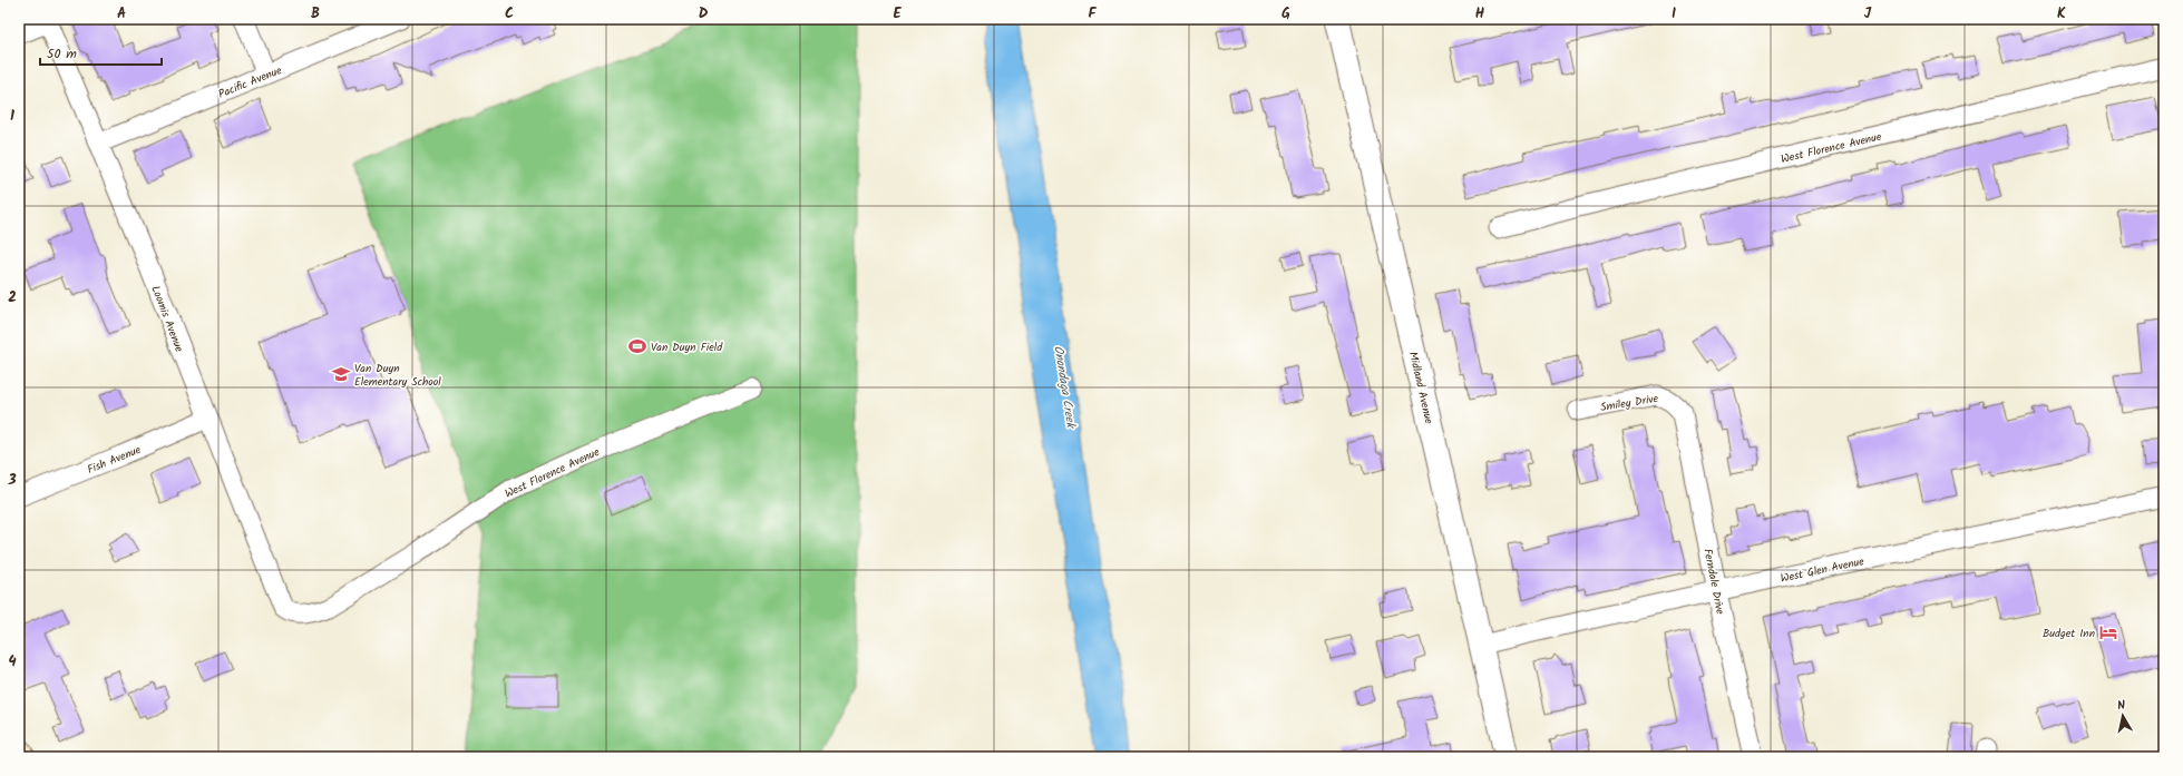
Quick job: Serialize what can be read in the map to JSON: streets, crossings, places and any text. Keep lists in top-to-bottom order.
{
  "streets": {
    "street": [
      "Pacific Avenue",
      "West Florence Avenue",
      "Loomis Avenue",
      "Midland Avenue",
      "Smiley Drive",
      "Fish Avenue",
      "West Glen Avenue",
      "Ferndale Drive"
    ]
  },
  "crossings": [
    ["Pacific Avenue", "Loomis Avenue"],
    ["West Florence Avenue", "Loomis Avenue"],
    ["Loomis Avenue", "Fish Avenue"],
    ["Midland Avenue", "West Glen Avenue"],
    ["Smiley Drive", "Ferndale Drive"],
    ["West Glen Avenue", "Ferndale Drive"]
  ],
  "water": ["Onondaga Creek"],
  "places": {
    "sports": ["Van Duyn Field"],
    "school or university": ["Van Duyn Elementary School"],
    "hotel": ["Budget Inn"]
  },
  "scale_bar": "50 m",
  "north": "top",
  "grid": {
    "columns": [
      "A",
      "B",
      "C",
      "D",
      "E",
      "F",
      "G",
      "H",
      "I",
      "J",
      "K"
    ],
    "rows": [
      "1",
      "2",
      "3",
      "4"
    ]
  }
}
